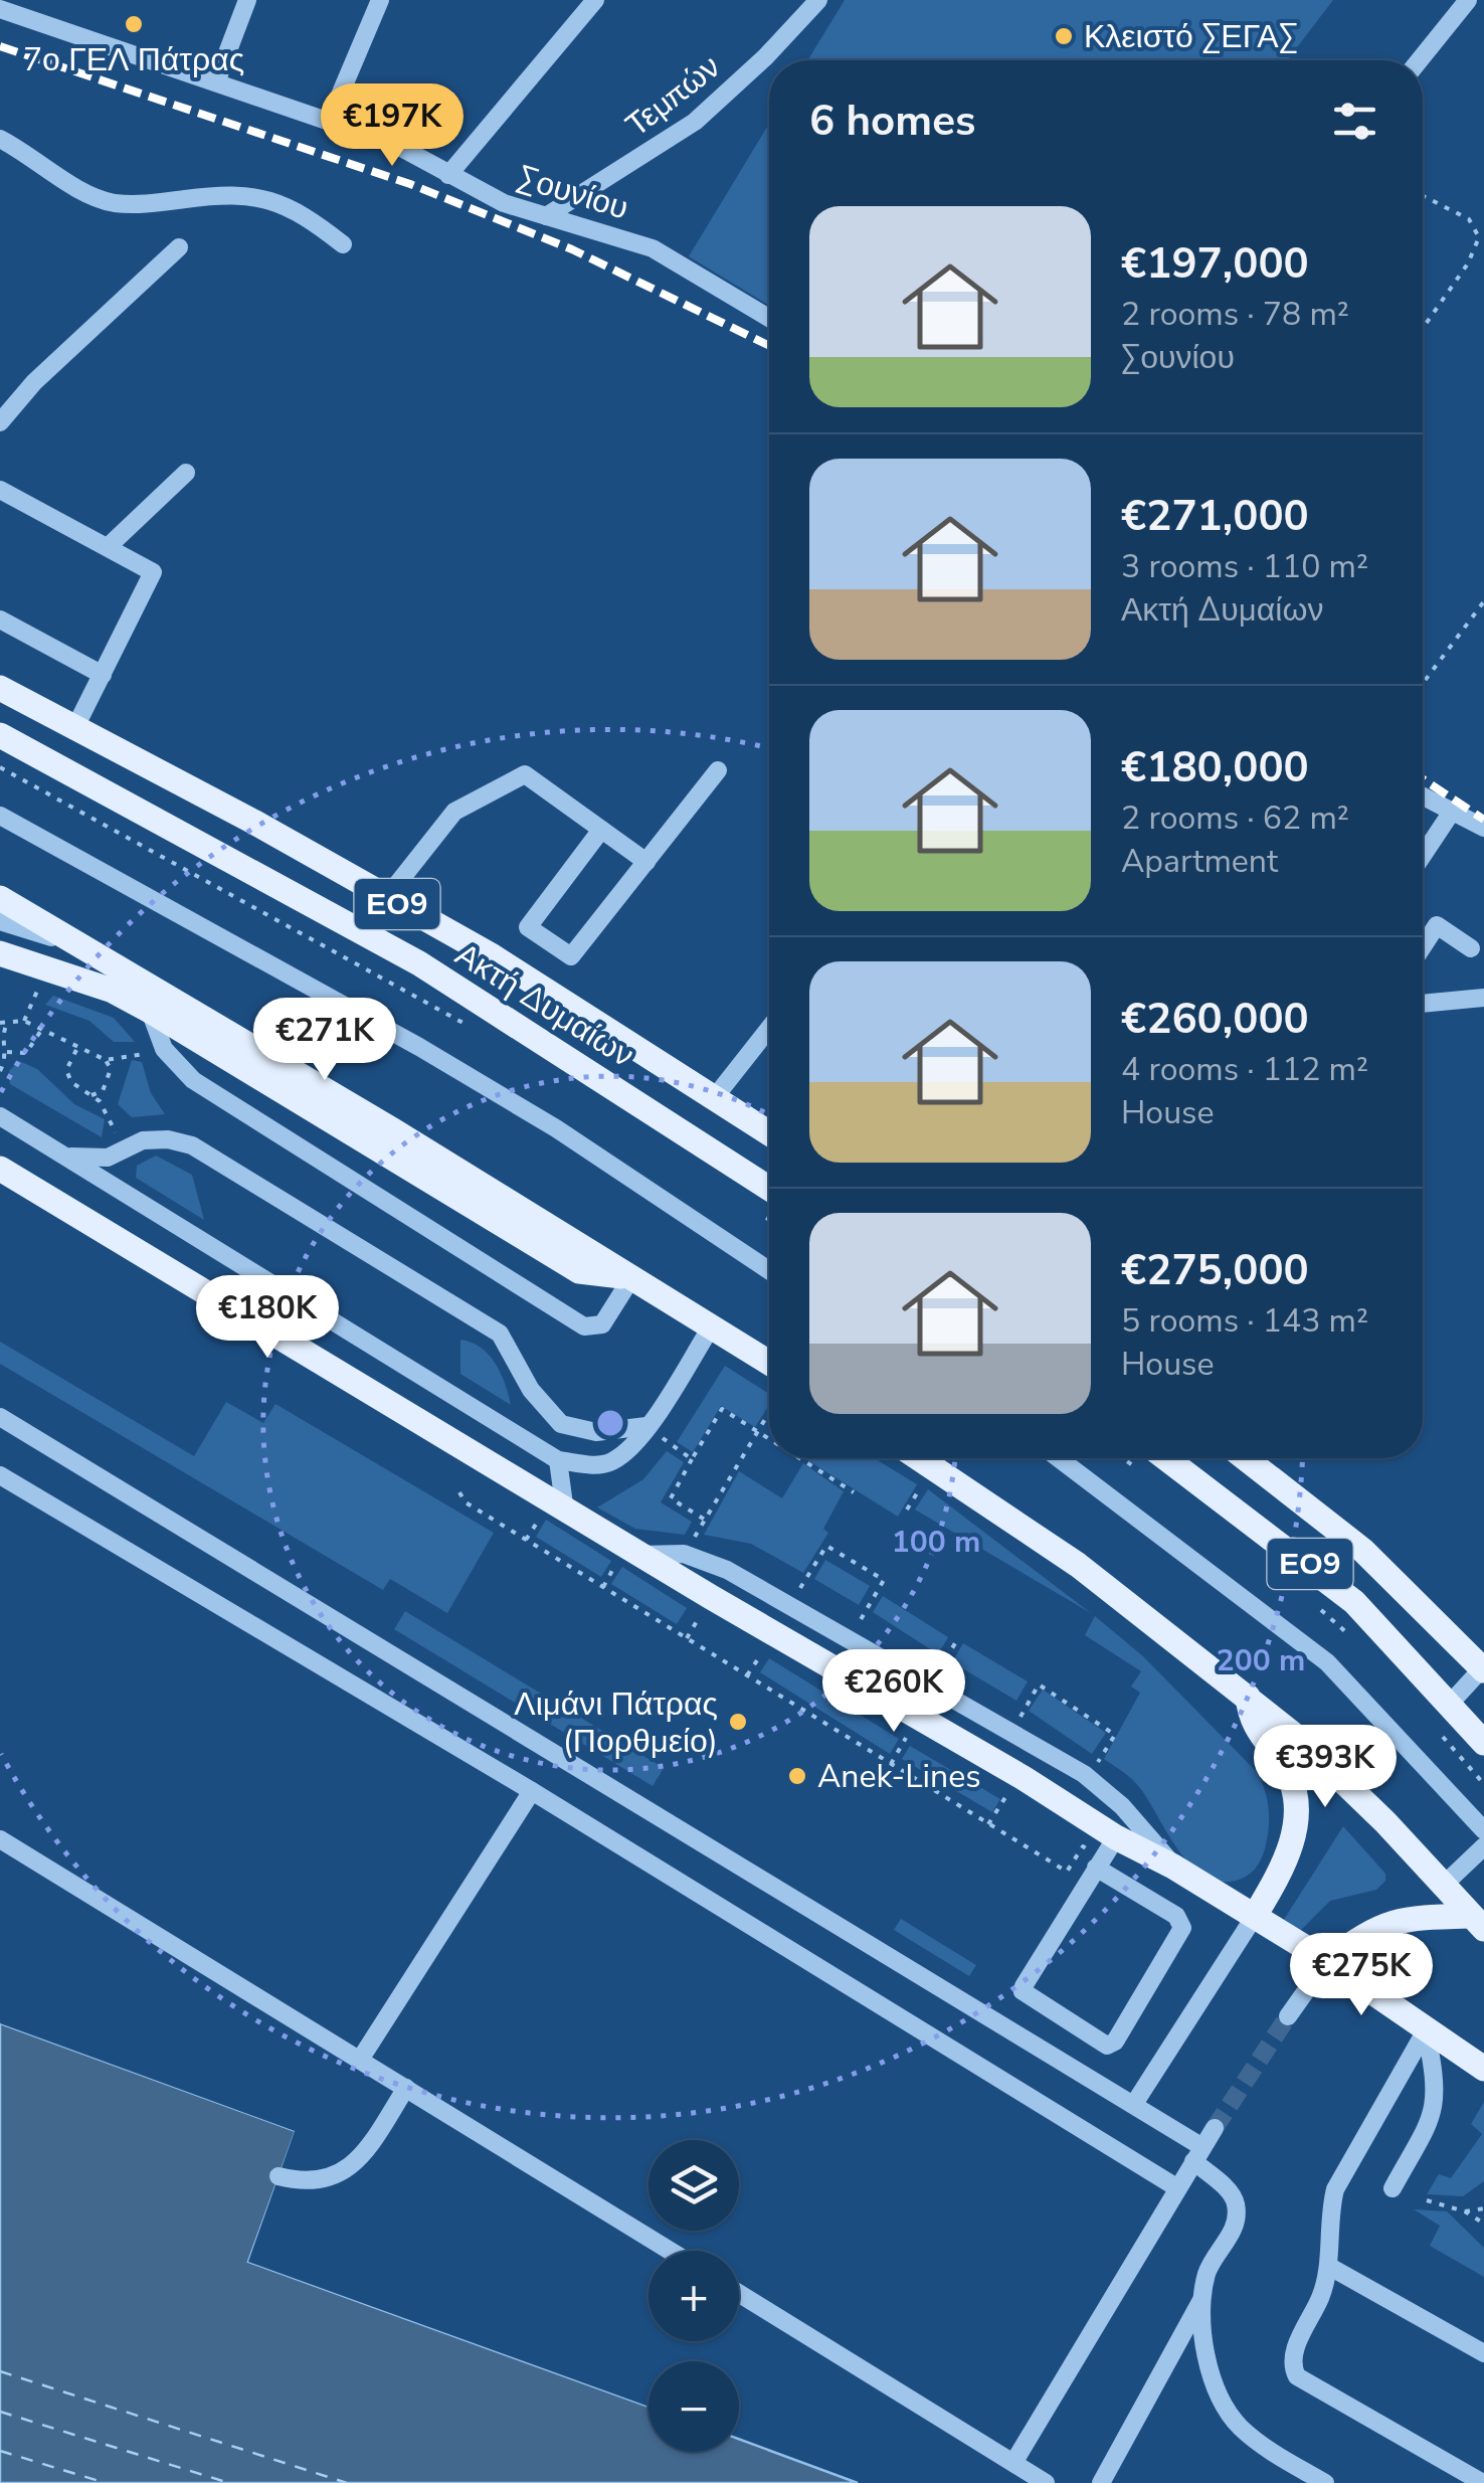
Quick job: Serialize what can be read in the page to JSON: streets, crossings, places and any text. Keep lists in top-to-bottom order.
{
  "streets": {
    "main road": ["ΕΟ9", "Ακτή Δυμαίων"],
    "street": ["Τεμπών", "Σουνίου"]
  },
  "crossings": [
    ["Τεμπών", "Σουνίου"]
  ],
  "places": [
    "7ο ΓΕΛ Πάτρας",
    "Κλειστό ΣΕΓΑΣ",
    "Λιμάνι Πάτρας (Πορθμείο)",
    "Anek-Lines"
  ],
  "page": {
    "heading": "6 homes",
    "price": [
      "€197K",
      "€271K",
      "€180K",
      "€260K",
      "€393K",
      "€275K"
    ],
    "list": [
      {
        "name": "€197,000",
        "note": "2 rooms · 78 m² · Σουνίου"
      },
      {
        "name": "€271,000",
        "note": "3 rooms · 110 m² · Ακτή Δυμαίων"
      },
      {
        "name": "€180,000",
        "note": "2 rooms · 62 m² · Apartment"
      },
      {
        "name": "€260,000",
        "note": "4 rooms · 112 m² · House"
      },
      {
        "name": "€275,000",
        "note": "5 rooms · 143 m² · House"
      }
    ],
    "map_buttons": ["+", "−"]
  },
  "rings": ["100 m", "200 m"]
}
